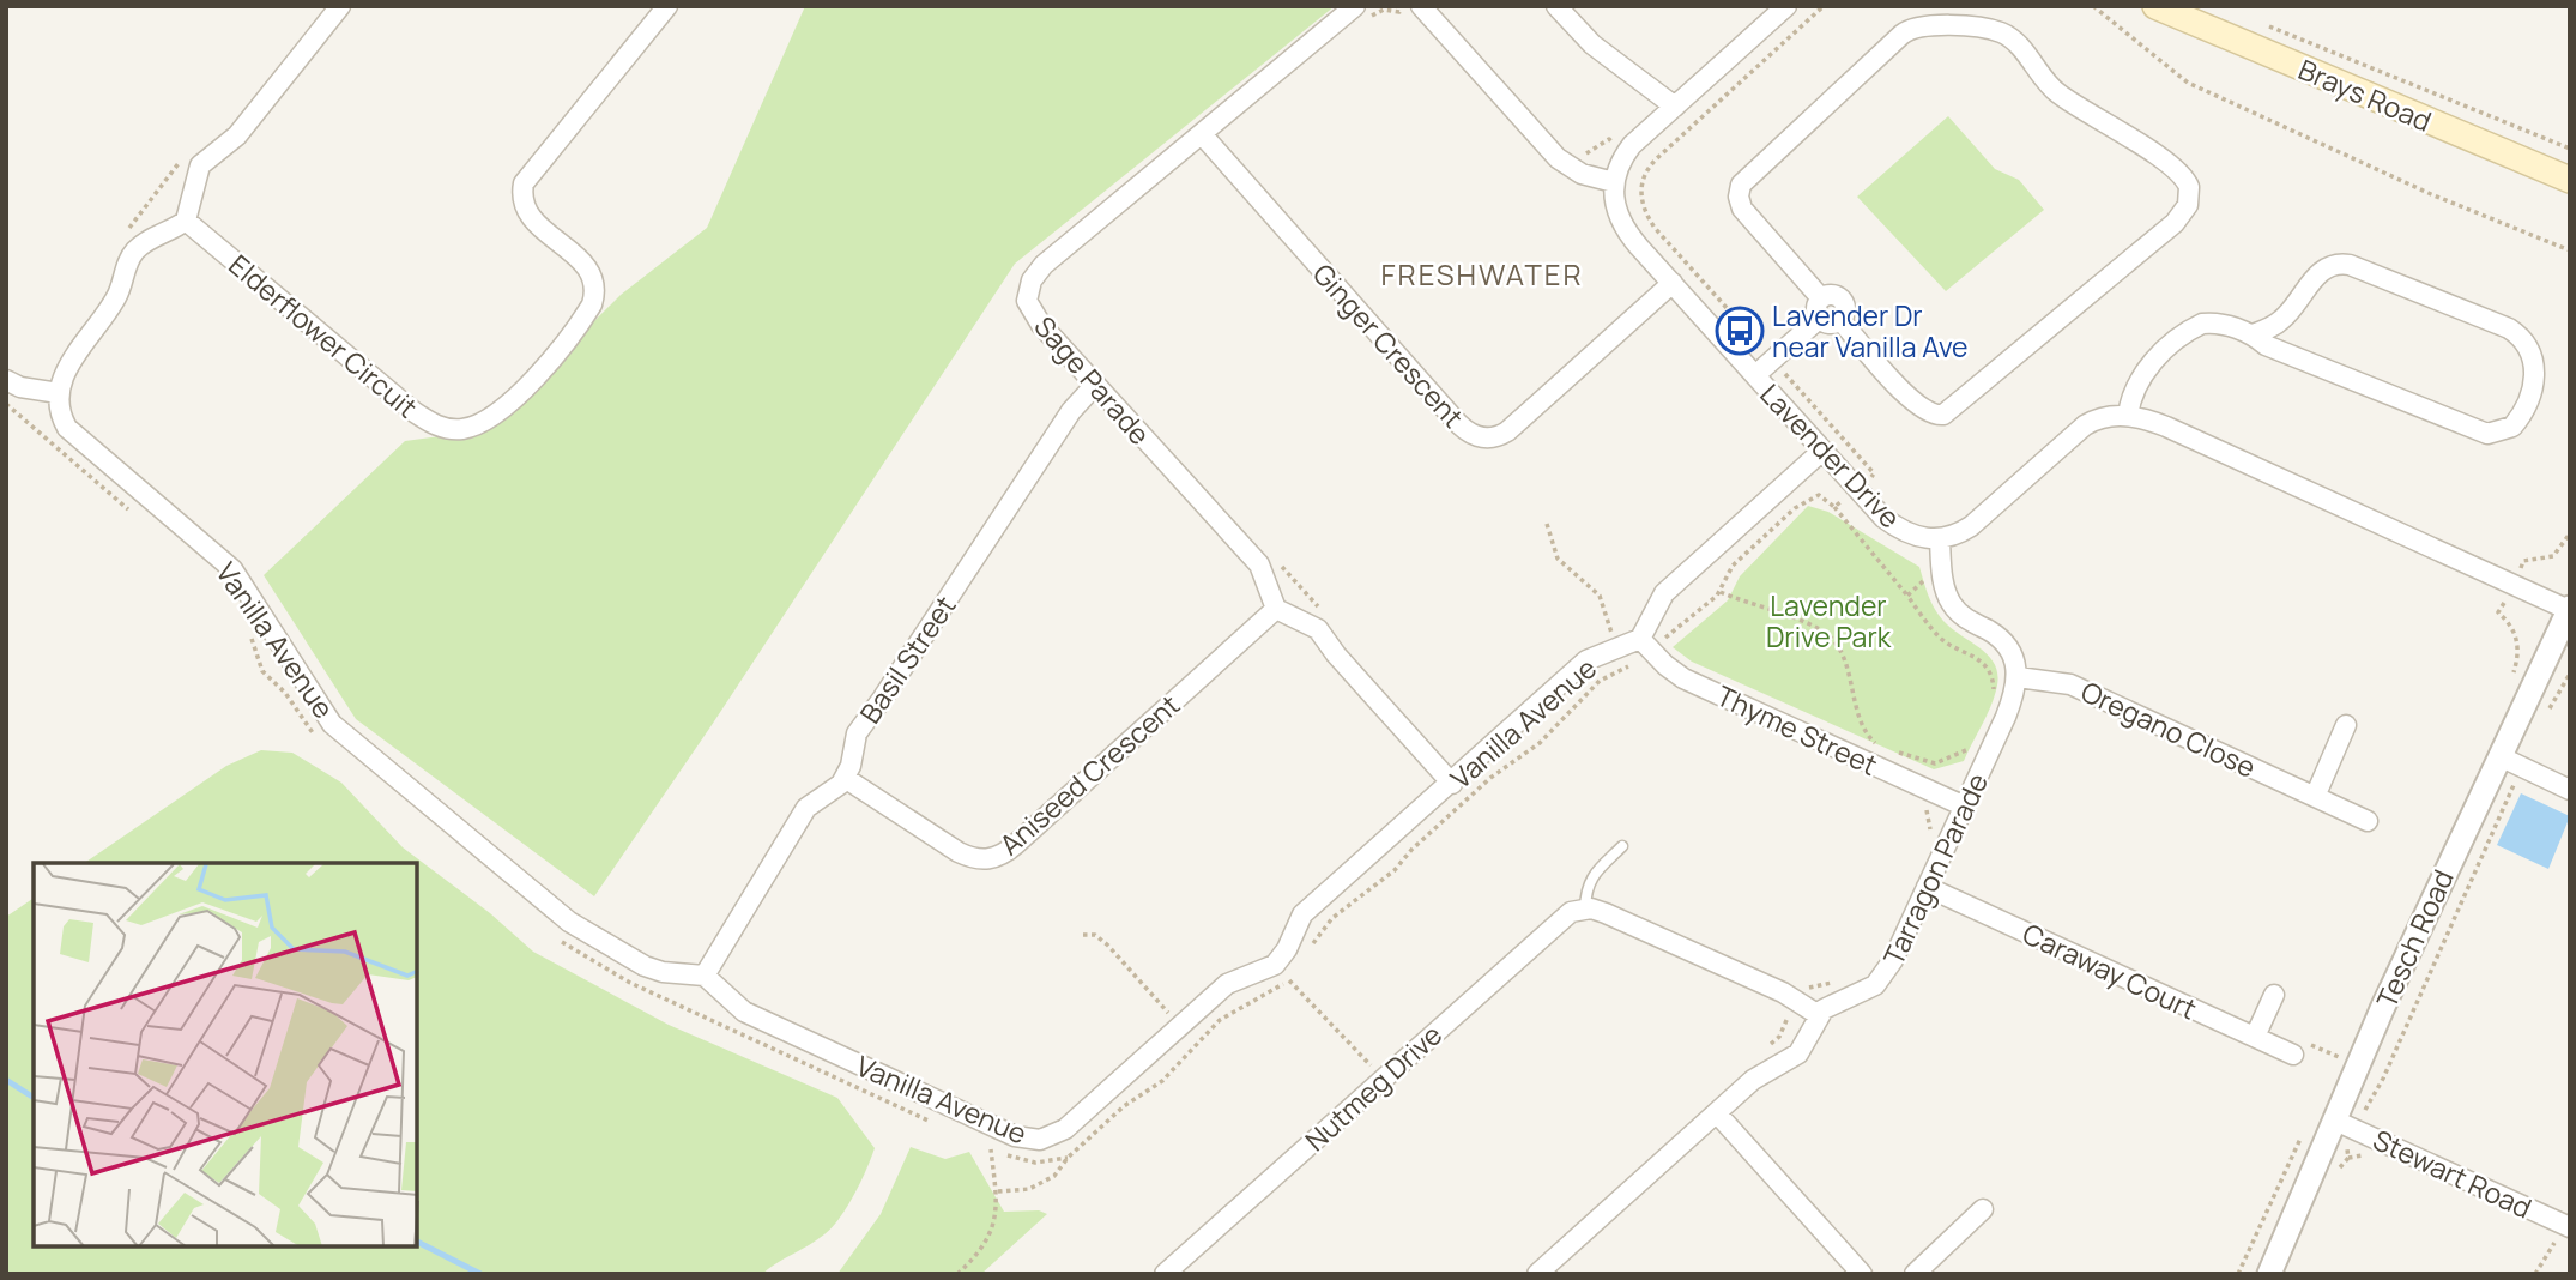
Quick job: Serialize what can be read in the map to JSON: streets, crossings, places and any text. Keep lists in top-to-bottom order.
{
  "streets": {
    "main road": ["Brays Road"],
    "street": [
      "Elderflower Circuit",
      "Ginger Crescent",
      "Sage Parade",
      "Lavender Drive",
      "Vanilla Avenue",
      "Basil Street",
      "Oregano Close",
      "Thyme Street",
      "Aniseed Crescent",
      "Tarragon Parade",
      "Tesch Road",
      "Caraway Court",
      "Nutmeg Drive",
      "Stewart Road"
    ]
  },
  "crossings": [
    ["Ginger Crescent", "Sage Parade"],
    ["Ginger Crescent", "Lavender Drive"],
    ["Sage Parade", "Basil Street"],
    ["Sage Parade", "Aniseed Crescent"],
    ["Vanilla Avenue", "Thyme Street"],
    ["Basil Street", "Aniseed Crescent"],
    ["Oregano Close", "Tarragon Parade"],
    ["Thyme Street", "Tarragon Parade"],
    ["Tarragon Parade", "Caraway Court"],
    ["Tesch Road", "Stewart Road"]
  ],
  "districts": ["FRESHWATER"],
  "parks": ["Lavender Drive Park"],
  "places": {
    "bus stop": ["Lavender Dr near Vanilla Ave"]
  }
}
